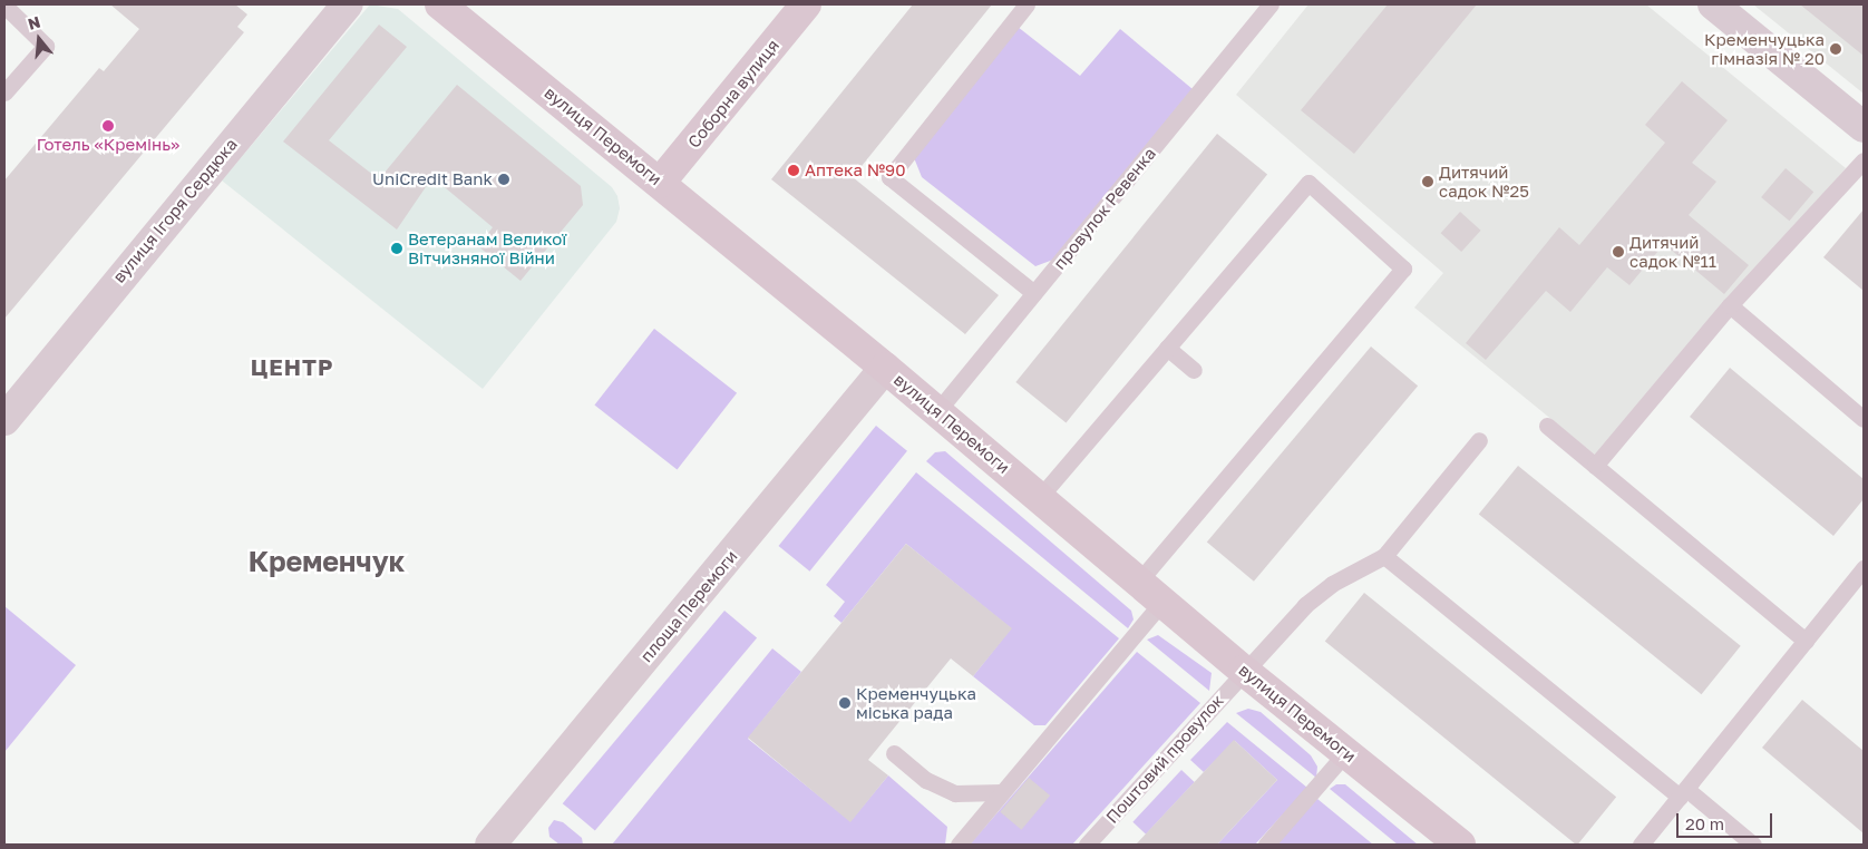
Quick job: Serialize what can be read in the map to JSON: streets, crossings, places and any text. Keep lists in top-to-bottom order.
{
  "streets": {
    "main road": ["Соборна вулиця", "вулиця Перемоги"],
    "street": ["вулиця Ігоря Сердюка", "площа Перемоги"],
    "lane": ["провулок Ревенка", "Поштовий провулок"]
  },
  "crossings": [
    ["Соборна вулиця", "вулиця Перемоги"],
    ["вулиця Перемоги", "провулок Ревенка"],
    ["вулиця Перемоги", "площа Перемоги"],
    ["вулиця Перемоги", "Поштовий провулок"]
  ],
  "districts": ["ЦЕНТР", "Кременчук"],
  "places": [
    "Кременчуцька гімназія № 20",
    "Готель «Кремінь»",
    "Аптека №90",
    "UniCredit Bank",
    "Дитячий садок №25",
    "Ветеранам Великої Вітчизняної Війни",
    "Дитячий садок №11",
    "Кременчуцька міська рада"
  ],
  "scale_bar": "20 m",
  "north": "top"
}
